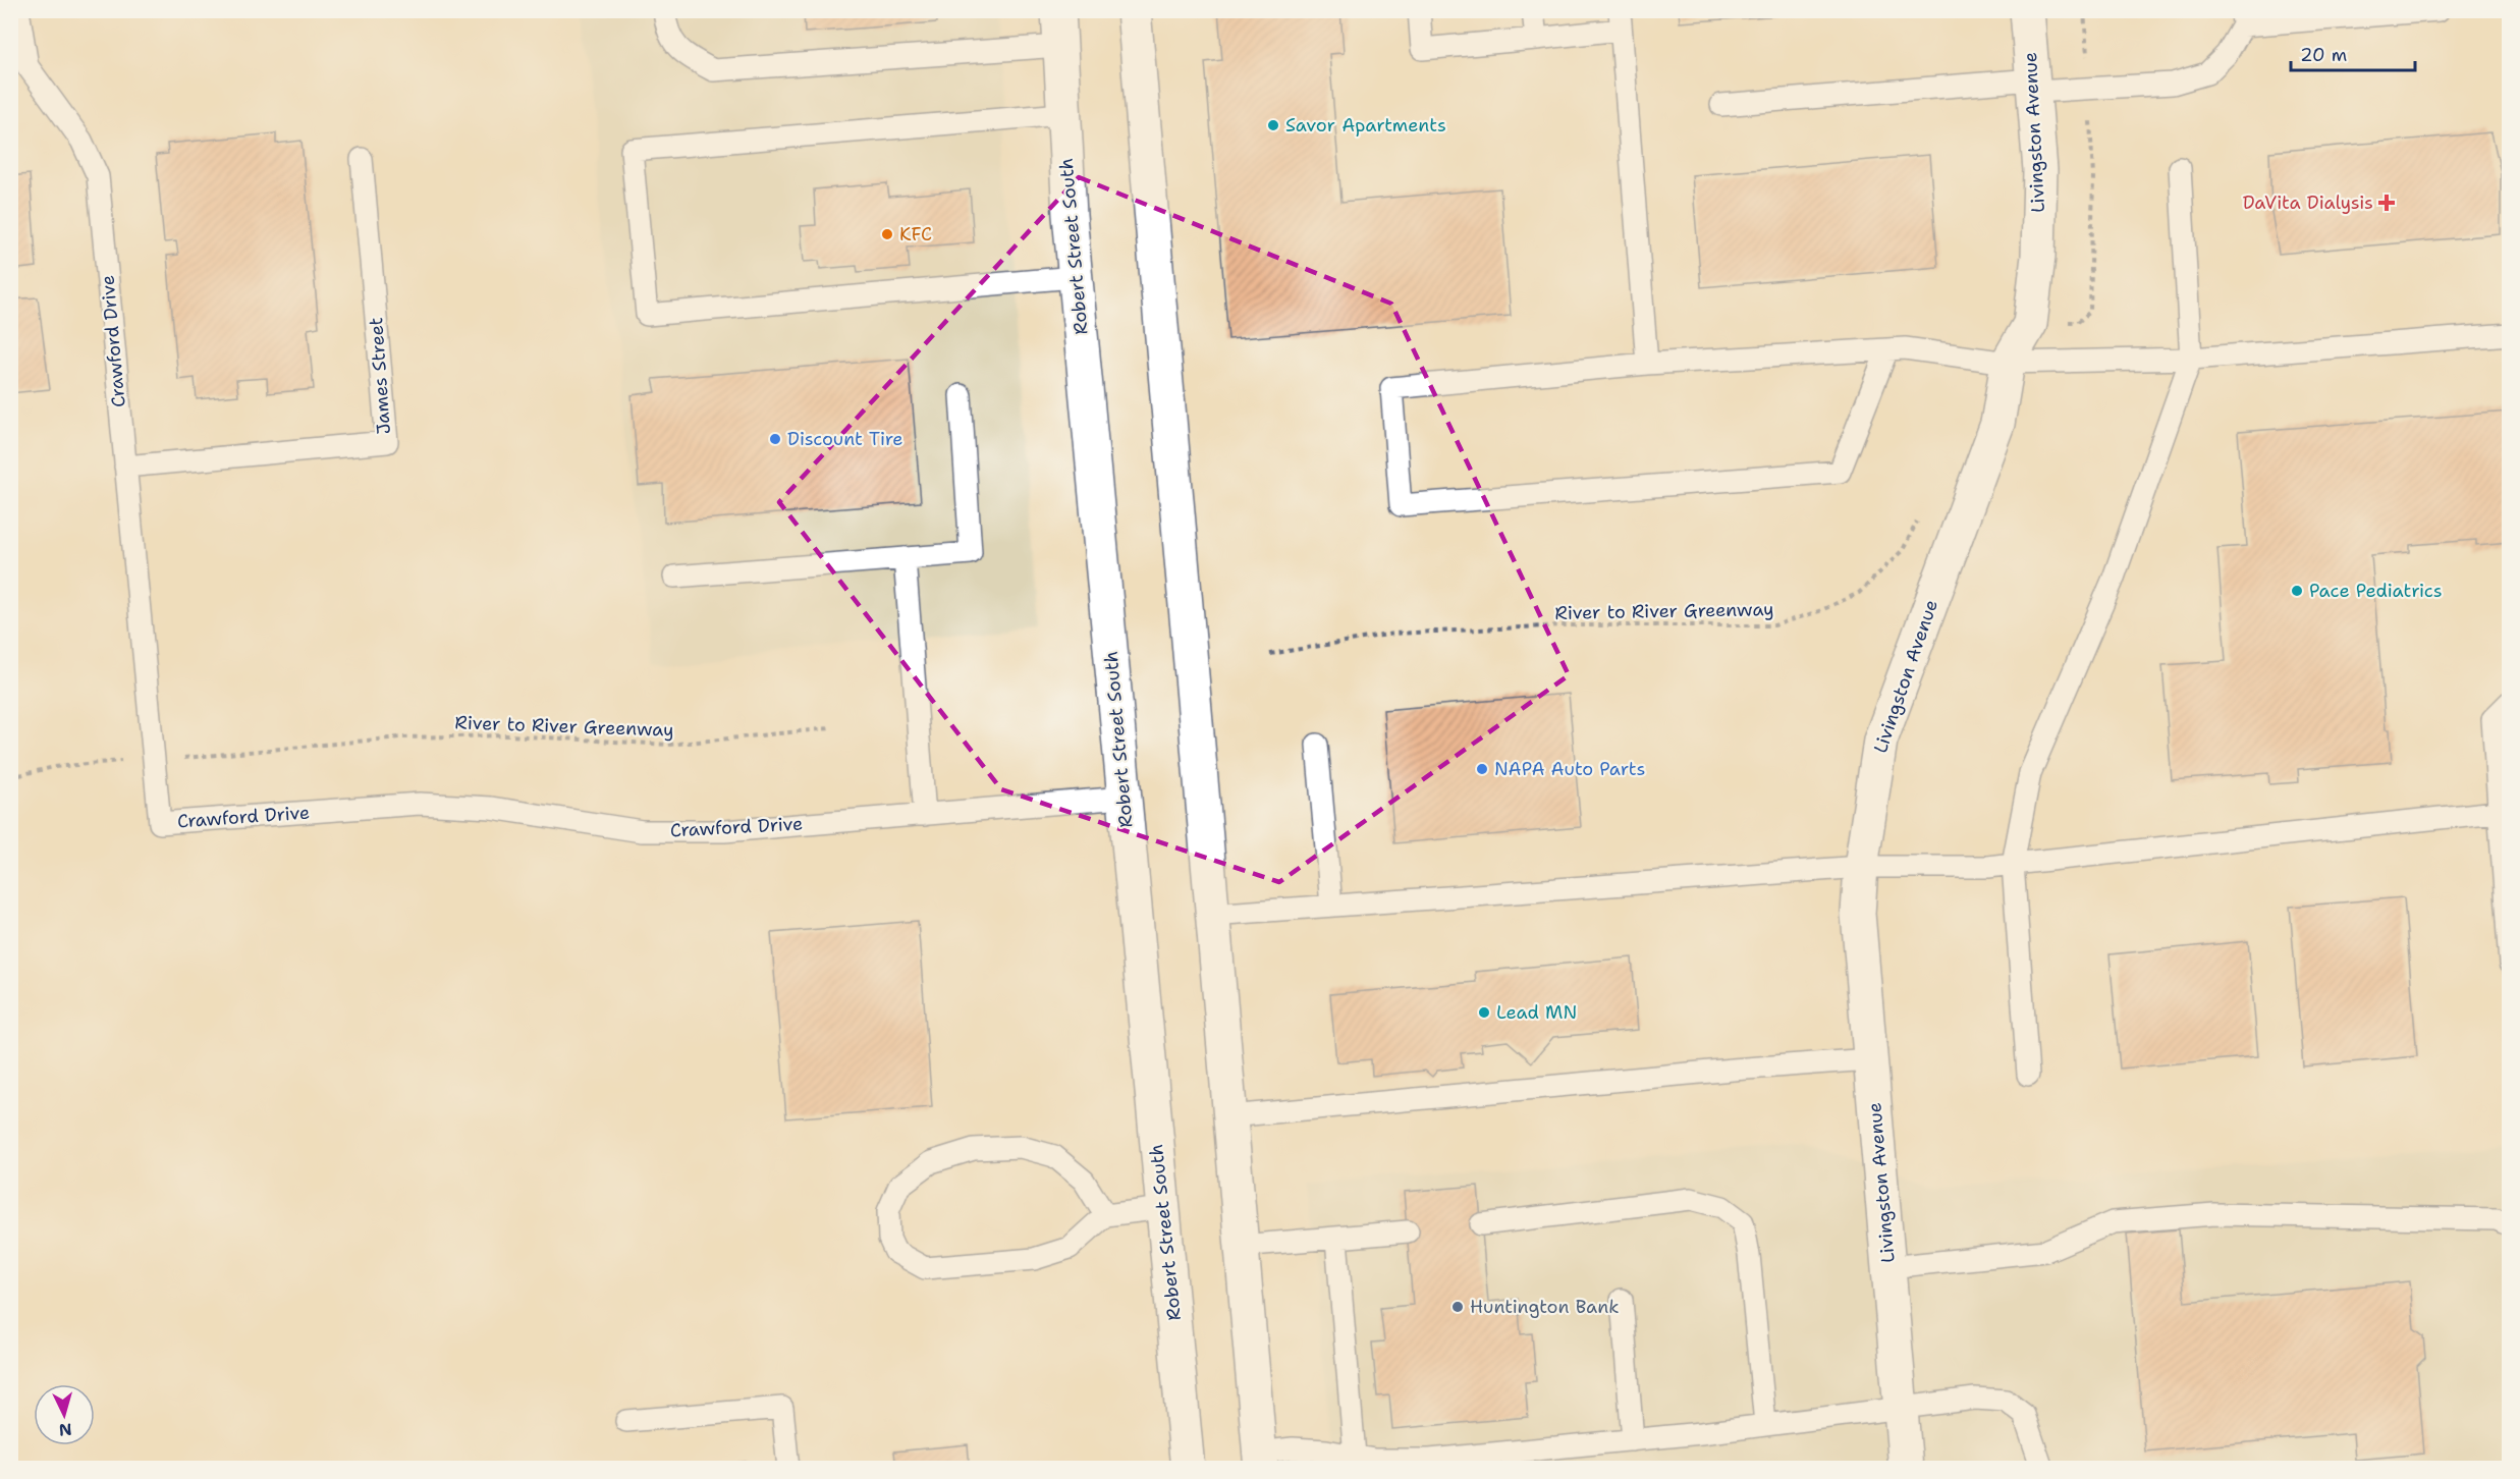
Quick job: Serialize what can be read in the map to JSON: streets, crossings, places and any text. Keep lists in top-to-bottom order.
{
  "streets": {
    "main road": ["Livingston Avenue", "Robert Street South"],
    "lane": ["Crawford Drive", "James Street"],
    "path": ["River to River Greenway"]
  },
  "crossings": [
    ["Robert Street South", "Crawford Drive"],
    ["Crawford Drive", "James Street"]
  ],
  "places": {
    "other": [
      "Savor Apartments",
      "KFC",
      "Discount Tire",
      "Pace Pediatrics",
      "NAPA Auto Parts",
      "Lead MN",
      "Huntington Bank"
    ],
    "health": ["DaVita Dialysis"]
  },
  "scale_bar": "20 m",
  "north": "bottom"
}
